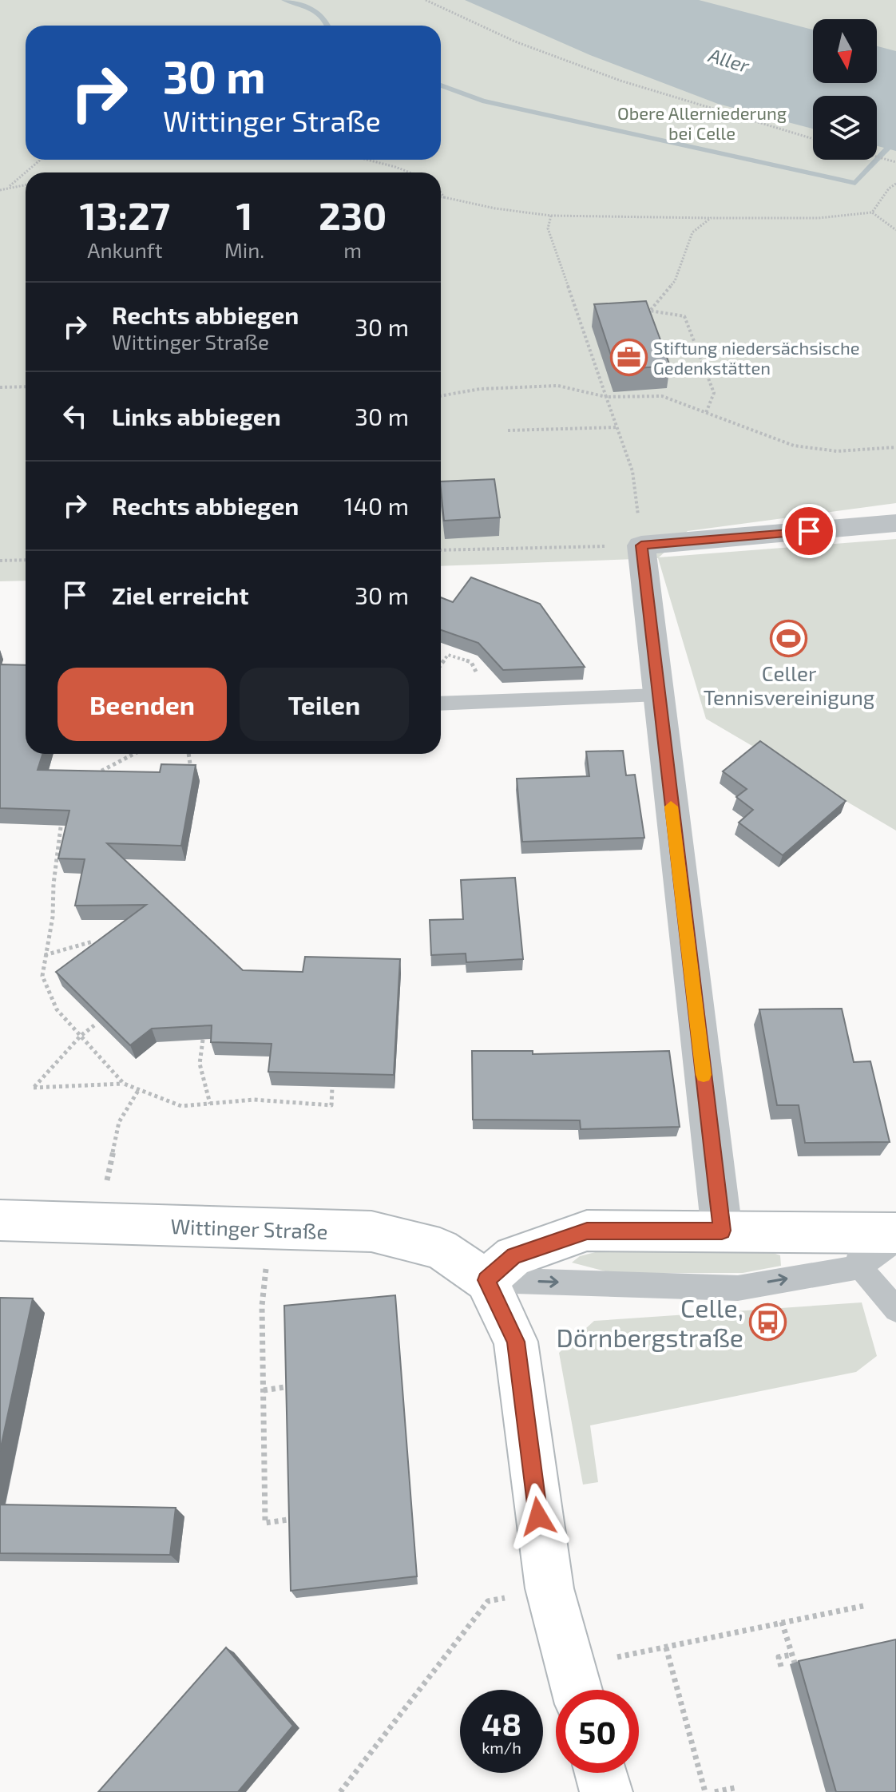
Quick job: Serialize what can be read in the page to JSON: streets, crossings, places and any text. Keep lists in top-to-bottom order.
{
  "streets": {
    "main road": ["Wittinger Straße"]
  },
  "water": ["Aller"],
  "parks": ["Obere Allerniederung bei Celle"],
  "places": {
    "office": ["Stiftung niedersächsische Gedenkstätten"],
    "sports": ["Celler Tennisvereinigung"],
    "bus stop": ["Celle, Dörnbergstraße"]
  },
  "north": "bottom",
  "page": {
    "turn": ["30 m", "Wittinger Straße"],
    "eta": [
      "13:27",
      "Ankunft",
      "1",
      "Min.",
      "230",
      "m"
    ],
    "list": [
      {
        "name": "Rechts abbiegen",
        "note": "Wittinger Straße",
        "value": "30 m"
      },
      {
        "name": "Links abbiegen",
        "value": "30 m"
      },
      {
        "name": "Rechts abbiegen",
        "value": "140 m"
      },
      {
        "name": "Ziel erreicht",
        "value": "30 m"
      }
    ],
    "buttons": ["Beenden", "Teilen"],
    "speed": "48 km/h",
    "limit": "50"
  }
}
